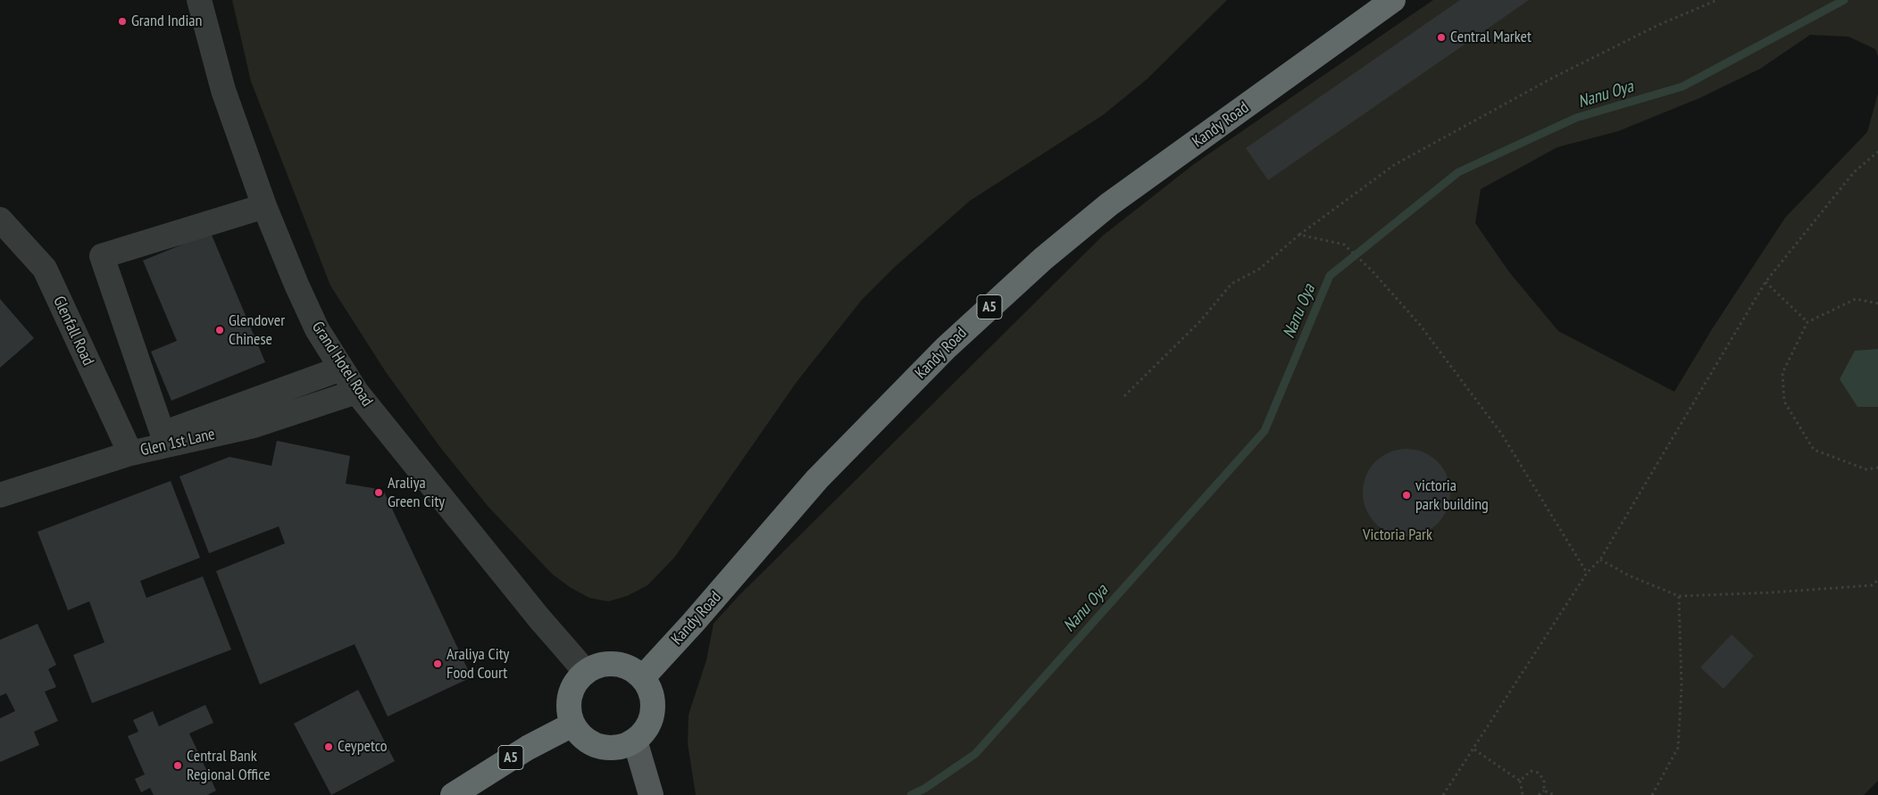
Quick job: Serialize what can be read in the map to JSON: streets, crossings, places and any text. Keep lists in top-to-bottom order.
{
  "streets": {
    "highway": ["Kandy Road", "A5"],
    "street": ["Glenfall Road", "Grand Hotel Road", "Glen 1st Lane"]
  },
  "crossings": [
    ["Kandy Road", "A5"],
    ["Kandy Road", "Grand Hotel Road"],
    ["A5", "Grand Hotel Road"],
    ["Glenfall Road", "Glen 1st Lane"],
    ["Grand Hotel Road", "Glen 1st Lane"]
  ],
  "water": ["Nanu Oya"],
  "parks": ["Victoria Park"],
  "places": [
    "Grand Indian",
    "Central Market",
    "Glendover Chinese",
    "Araliya Green City",
    "victoria park building",
    "Araliya City Food Court",
    "Ceypetco",
    "Central Bank Regional Office"
  ]
}
